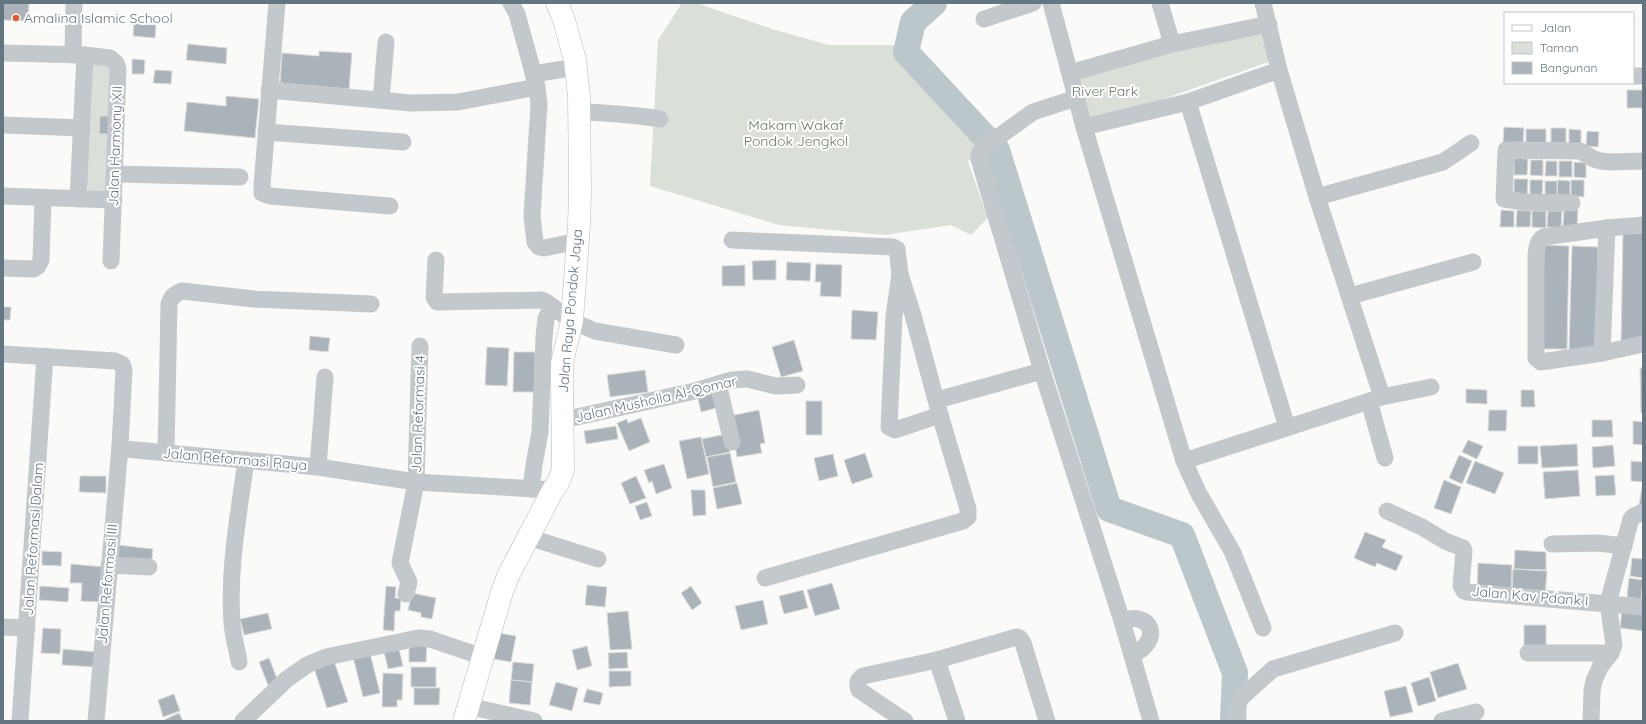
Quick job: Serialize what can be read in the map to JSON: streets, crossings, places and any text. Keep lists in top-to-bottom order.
{
  "streets": {
    "main road": ["Jalan Raya Pondok Jaya"],
    "street": [
      "Jalan Harmony XII",
      "Jalan Musholla Al-Qomar",
      "Jalan Reformasi 4",
      "Jalan Reformasi Raya",
      "Jalan Reformasi Dalam",
      "Jalan Reformasi III",
      "Jalan Kav Pdank I"
    ]
  },
  "crossings": [
    ["Jalan Raya Pondok Jaya", "Jalan Musholla Al-Qomar"],
    ["Jalan Raya Pondok Jaya", "Jalan Reformasi Raya"],
    ["Jalan Reformasi 4", "Jalan Reformasi Raya"],
    ["Jalan Reformasi Raya", "Jalan Reformasi III"]
  ],
  "parks": ["River Park", "Makam Wakaf Pondok Jengkol"],
  "places": ["Amalina Islamic School"],
  "legend": ["Jalan", "Taman", "Bangunan"]
}
